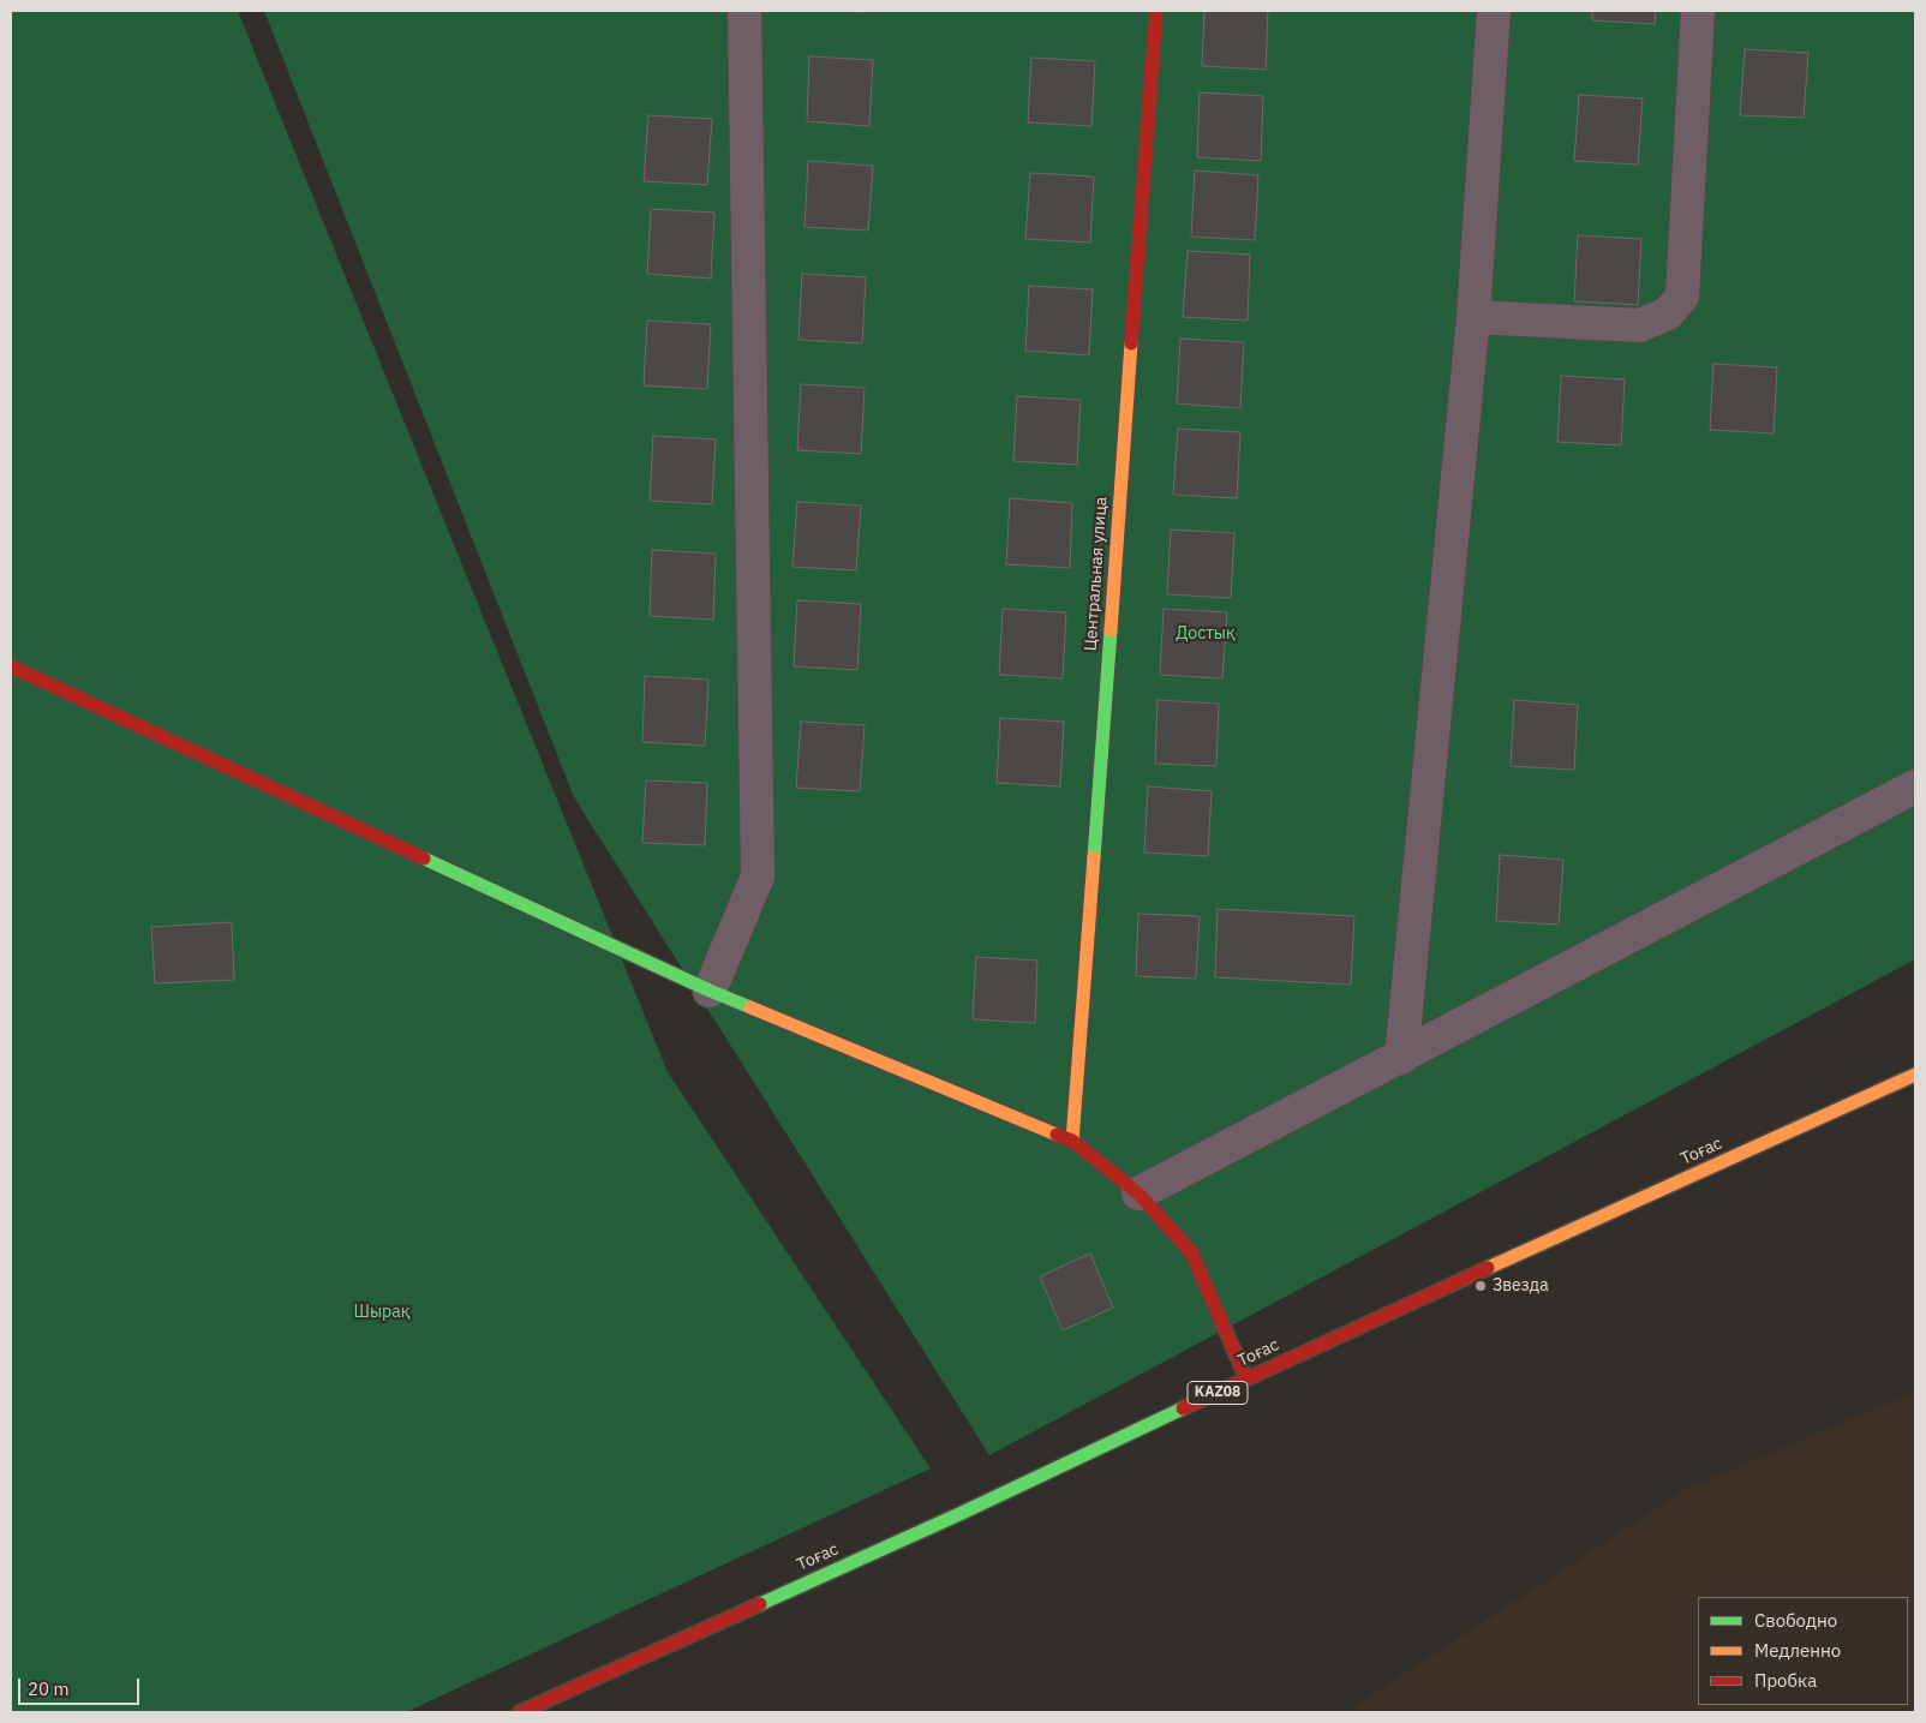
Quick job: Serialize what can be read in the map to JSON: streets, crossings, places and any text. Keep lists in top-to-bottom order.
{
  "streets": {
    "main road": ["Центральная улица", "Тоғас", "KAZ08"]
  },
  "parks": ["Достық", "Шырақ"],
  "places": ["Звезда"],
  "legend": ["Свободно", "Медленно", "Пробка"],
  "scale_bar": "20 m"
}
